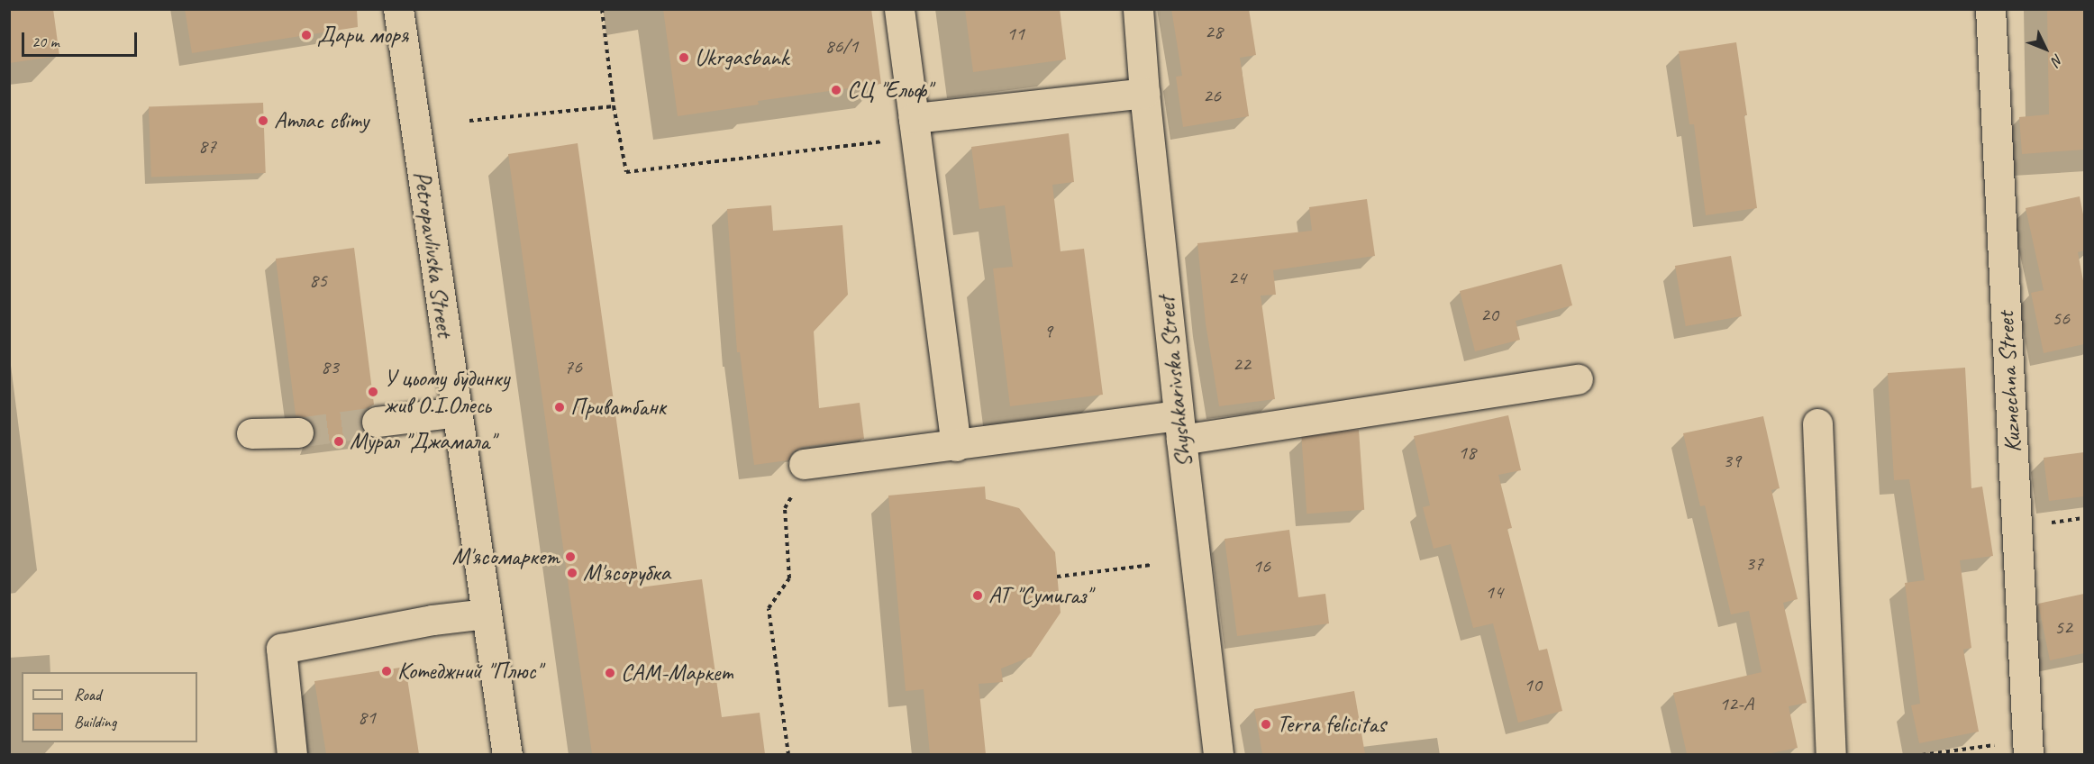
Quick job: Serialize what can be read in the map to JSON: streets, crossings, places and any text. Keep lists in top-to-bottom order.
{
  "streets": {
    "street": ["Petropavlivska Street", "Shyshkarivska Street", "Kuznechna Street"]
  },
  "places": [
    "Дари моря",
    "Ukrgasbank",
    "СЦ \"Ельф\"",
    "Атлас світу",
    "У цьому будинку жив О.І.Олесь",
    "Приватбанк",
    "Мурал \"Джамала\"",
    "М'ясомаркет",
    "М'ясорубка",
    "АТ \"Сумигаз\"",
    "Котеджний \"Плюс\"",
    "САМ-Маркет",
    "Terra felicitas"
  ],
  "house_numbers": [
    "28",
    "11",
    "86/1",
    "26",
    "87",
    "24",
    "85",
    "20",
    "56",
    "9",
    "22",
    "83",
    "76",
    "18",
    "39",
    "37",
    "16",
    "14",
    "52",
    "10",
    "12-А",
    "81"
  ],
  "legend": ["Road", "Building"],
  "scale_bar": "20 m",
  "north": "bottom right"
}
